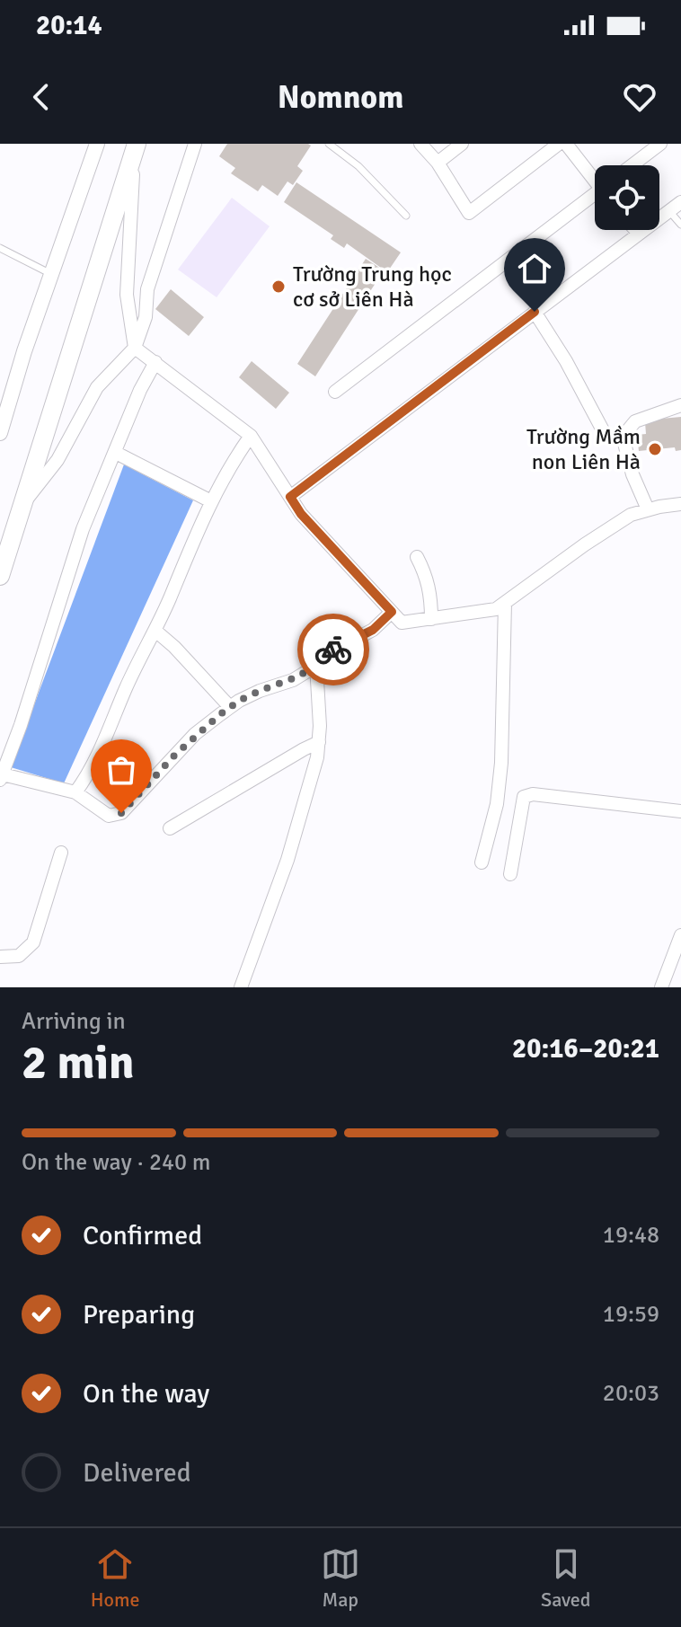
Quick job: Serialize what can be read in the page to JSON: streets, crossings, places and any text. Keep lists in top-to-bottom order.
{
  "places": ["Trường Trung học cơ sở Liên Hà", "Trường Mầm non Liên Hà"],
  "page": {
    "status": "20:14",
    "header": "Nomnom",
    "heading": ["2 min", "Arriving in", "20:16–20:21"],
    "bar": "On the way · 240 m",
    "list": [
      ["Confirmed", "19:48"],
      ["Preparing", "19:59"],
      ["On the way", "20:03"],
      "Delivered"
    ],
    "tabs": ["Home", "Map", "Saved"]
  }
}
